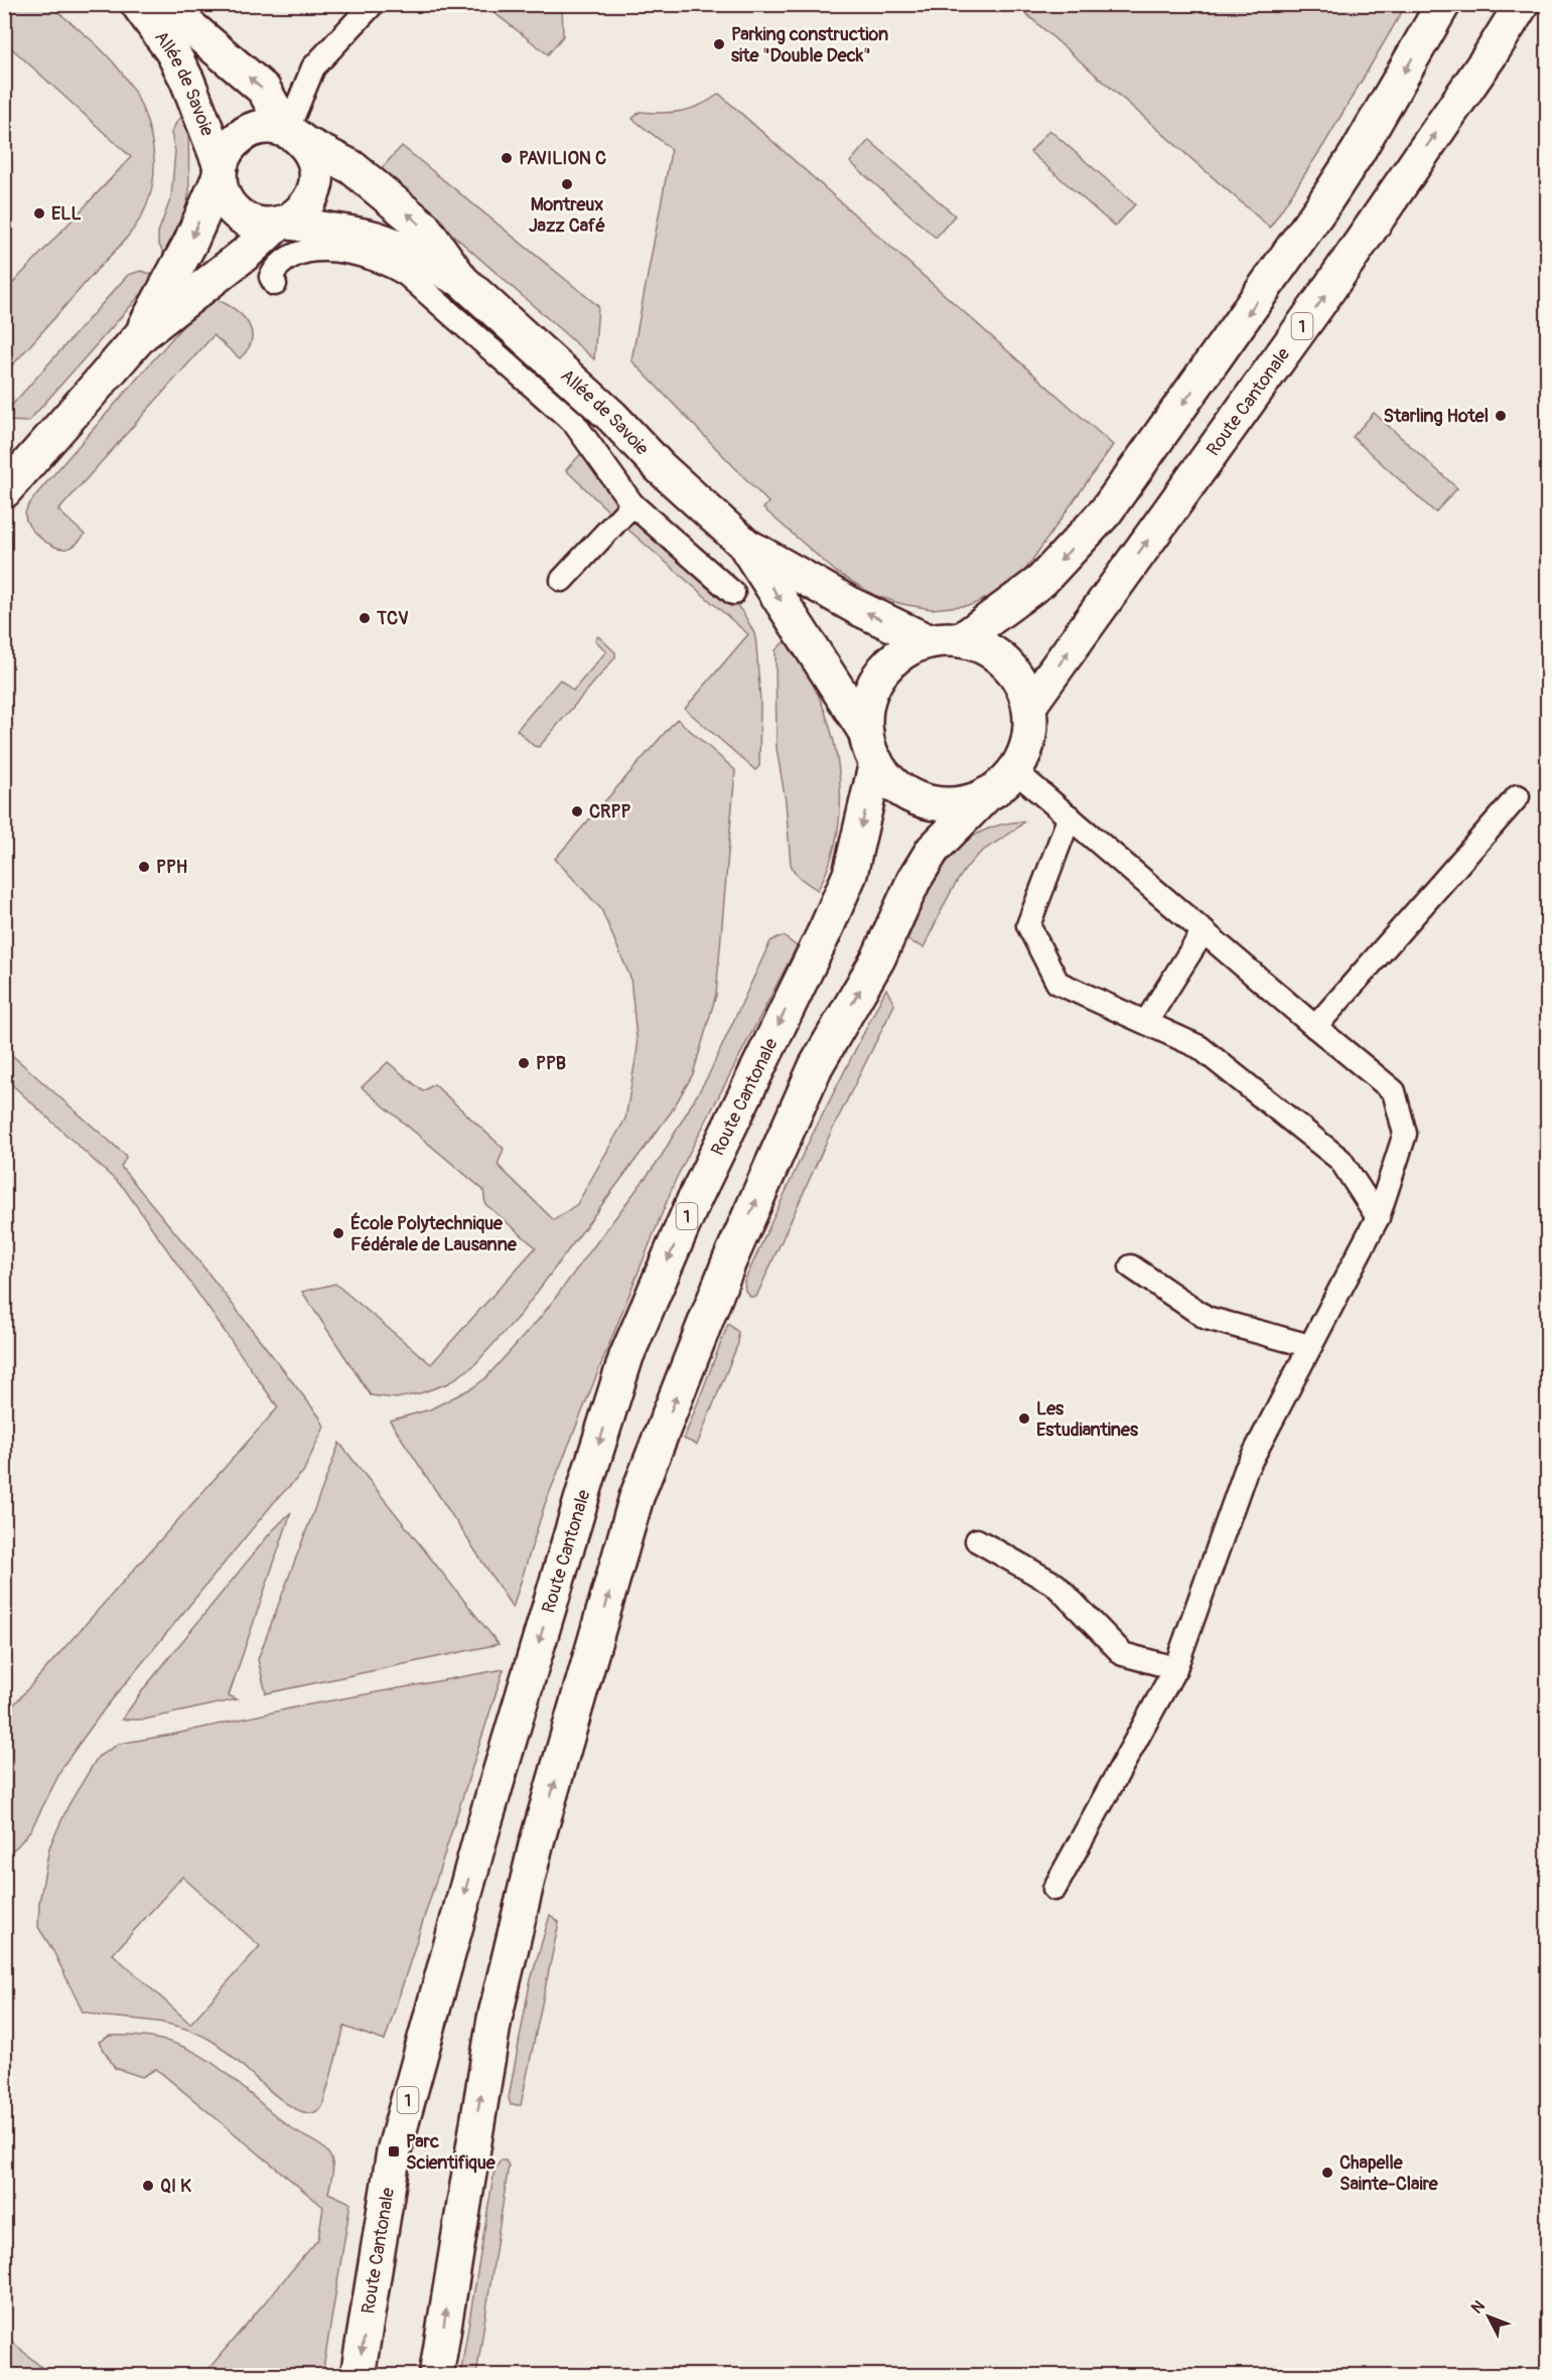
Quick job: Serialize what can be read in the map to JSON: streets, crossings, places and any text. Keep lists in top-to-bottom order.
{
  "streets": {
    "main road": ["Allée de Savoie", "1", "Route Cantonale"]
  },
  "crossings": [
    ["Allée de Savoie", "Route Cantonale"]
  ],
  "places": {
    "other": [
      "Parking construction site \"Double Deck\"",
      "PAVILION C",
      "Montreux Jazz Café",
      "ELL",
      "Starling Hotel",
      "TCV",
      "CRPP",
      "PPH",
      "PPB",
      "École Polytechnique Fédérale de Lausanne",
      "Les Estudiantines",
      "Chapelle Sainte-Claire",
      "QI K"
    ],
    "transit": ["Parc Scientifique"]
  },
  "north": "top left"
}
